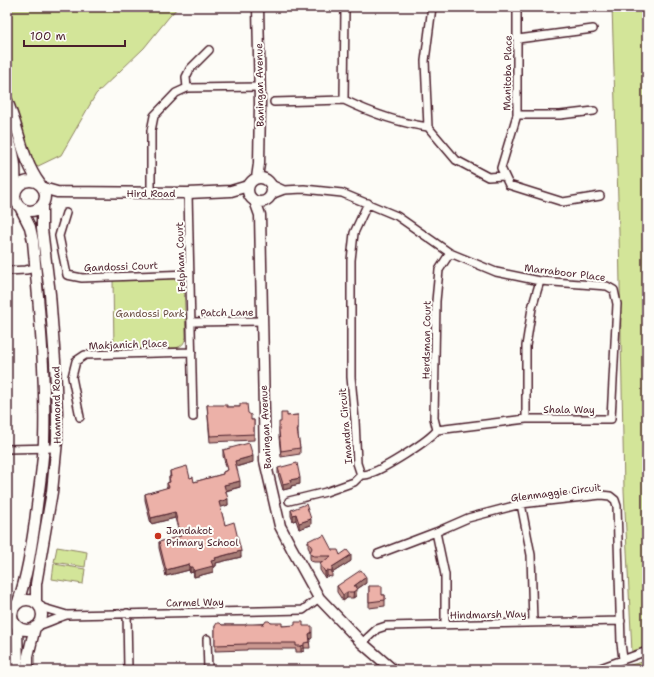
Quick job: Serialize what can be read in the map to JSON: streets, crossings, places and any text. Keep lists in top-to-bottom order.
{
  "streets": {
    "main road": ["Baningan Avenue", "Hird Road", "Hammond Road"],
    "street": [
      "Manitoba Place",
      "Felpham Court",
      "Gandossi Court",
      "Marraboor Place",
      "Patch Lane",
      "Herdsman Court",
      "Makjanich Place",
      "Shala Way",
      "Imandra Circuit",
      "Glenmaggie Circuit",
      "Carmel Way",
      "Hindmarsh Way"
    ]
  },
  "crossings": [
    ["Baningan Avenue", "Hird Road"],
    ["Baningan Avenue", "Marraboor Place"],
    ["Baningan Avenue", "Patch Lane"],
    ["Baningan Avenue", "Carmel Way"],
    ["Baningan Avenue", "Hindmarsh Way"],
    ["Hird Road", "Felpham Court"],
    ["Hird Road", "Marraboor Place"],
    ["Hird Road", "Hammond Road"],
    ["Felpham Court", "Gandossi Court"],
    ["Felpham Court", "Patch Lane"],
    ["Felpham Court", "Makjanich Place"],
    ["Marraboor Place", "Herdsman Court"],
    ["Marraboor Place", "Shala Way"],
    ["Marraboor Place", "Imandra Circuit"],
    ["Herdsman Court", "Imandra Circuit"],
    ["Hammond Road", "Carmel Way"],
    ["Glenmaggie Circuit", "Hindmarsh Way"]
  ],
  "parks": ["Gandossi Park"],
  "places": ["Jandakot Primary School"],
  "scale_bar": "100 m"
}
